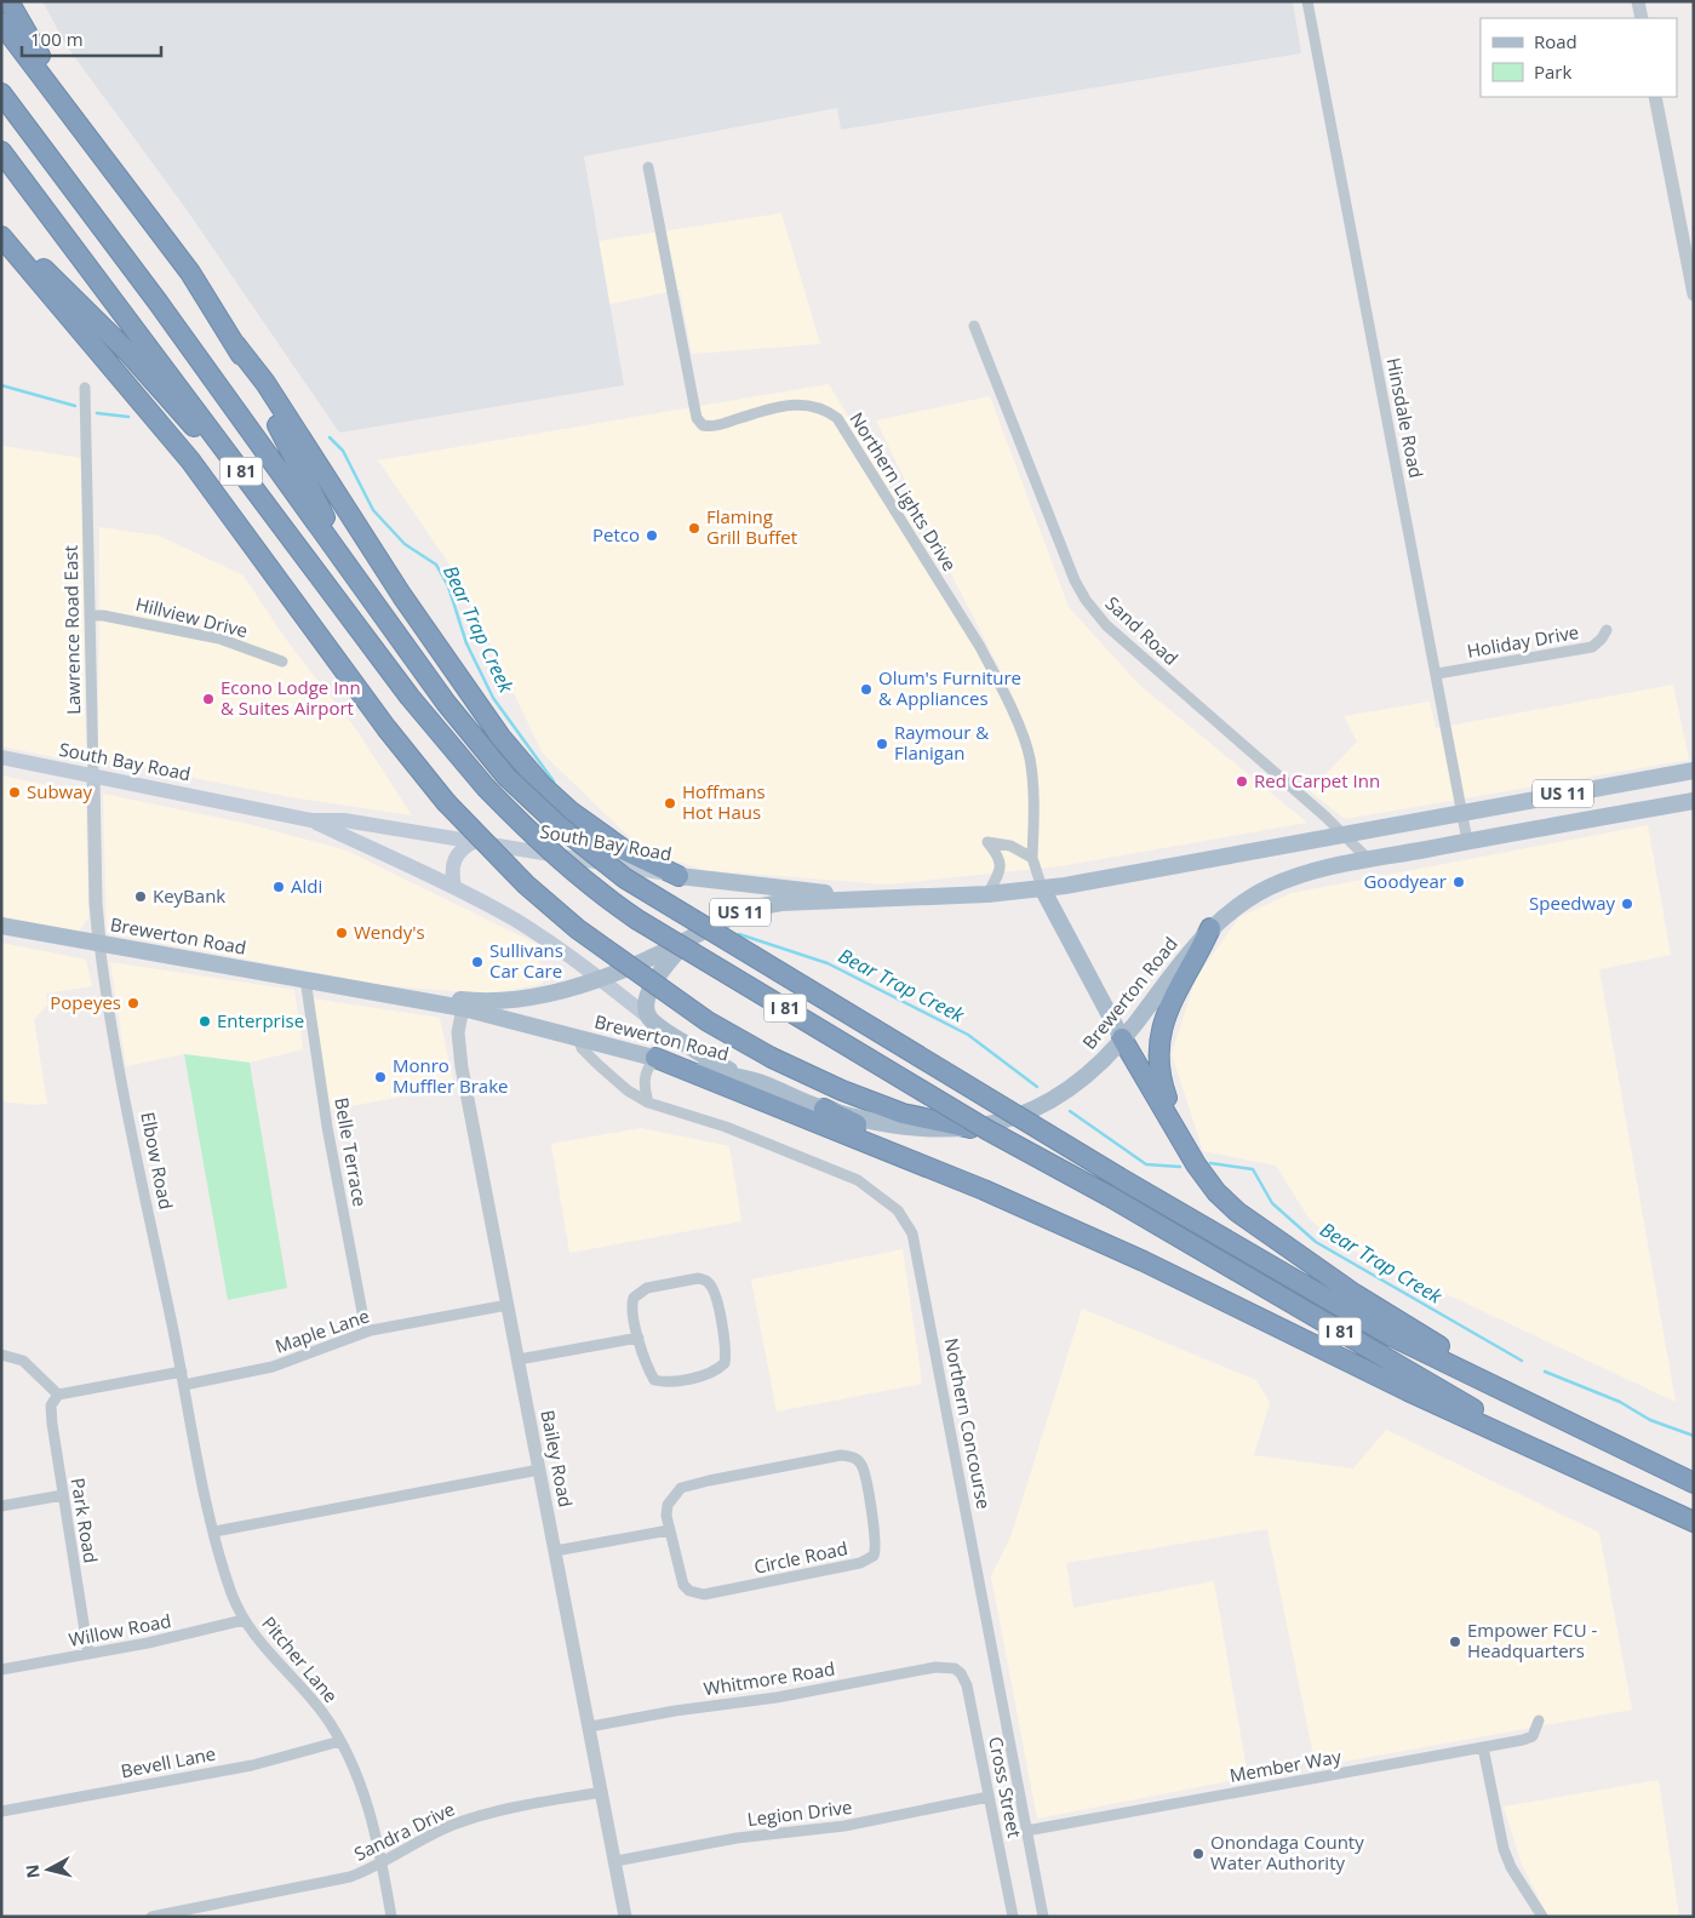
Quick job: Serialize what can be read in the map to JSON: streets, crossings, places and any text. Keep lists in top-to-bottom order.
{
  "streets": {
    "highway": ["I 81"],
    "main road": ["South Bay Road", "US 11", "Brewerton Road"],
    "street": [
      "Hinsdale Road",
      "Northern Lights Drive",
      "Hillview Drive",
      "Lawrence Road East",
      "Sand Road",
      "Holiday Drive",
      "Belle Terrace",
      "Elbow Road",
      "Maple Lane",
      "Northern Concourse",
      "Bailey Road",
      "Park Road",
      "Circle Road",
      "Willow Road",
      "Pitcher Lane",
      "Whitmore Road",
      "Bevell Lane",
      "Member Way",
      "Cross Street",
      "Legion Drive",
      "Sandra Drive"
    ]
  },
  "crossings": [
    ["Hinsdale Road", "Holiday Drive"],
    ["Hinsdale Road", "Brewerton Road"],
    ["Hillview Drive", "Lawrence Road East"],
    ["Lawrence Road East", "South Bay Road"],
    ["Lawrence Road East", "Brewerton Road"],
    ["Lawrence Road East", "Elbow Road"],
    ["Sand Road", "Brewerton Road"],
    ["South Bay Road", "Brewerton Road"],
    ["Brewerton Road", "Belle Terrace"],
    ["Brewerton Road", "Elbow Road"],
    ["Brewerton Road", "Northern Concourse"],
    ["Brewerton Road", "Bailey Road"],
    ["Belle Terrace", "Maple Lane"],
    ["Elbow Road", "Maple Lane"],
    ["Elbow Road", "Pitcher Lane"],
    ["Maple Lane", "Bailey Road"],
    ["Maple Lane", "Pitcher Lane"],
    ["Northern Concourse", "Member Way"],
    ["Bailey Road", "Whitmore Road"],
    ["Bailey Road", "Legion Drive"],
    ["Bailey Road", "Sandra Drive"],
    ["Park Road", "Willow Road"],
    ["Willow Road", "Pitcher Lane"],
    ["Pitcher Lane", "Bevell Lane"],
    ["Pitcher Lane", "Sandra Drive"],
    ["Whitmore Road", "Cross Street"],
    ["Cross Street", "Legion Drive"]
  ],
  "water": ["Bear Trap Creek"],
  "places": [
    "Flaming Grill Buffet",
    "Petco",
    "Olum's Furniture & Appliances",
    "Econo Lodge Inn & Suites Airport",
    "Raymour & Flanigan",
    "Red Carpet Inn",
    "Subway",
    "Hoffmans Hot Haus",
    "Goodyear",
    "Aldi",
    "KeyBank",
    "Speedway",
    "Wendy's",
    "Sullivans Car Care",
    "Popeyes",
    "Enterprise",
    "Monro Muffler Brake",
    "Empower FCU - Headquarters",
    "Onondaga County Water Authority"
  ],
  "legend": ["Road", "Park"],
  "scale_bar": "100 m",
  "north": "left"
}
